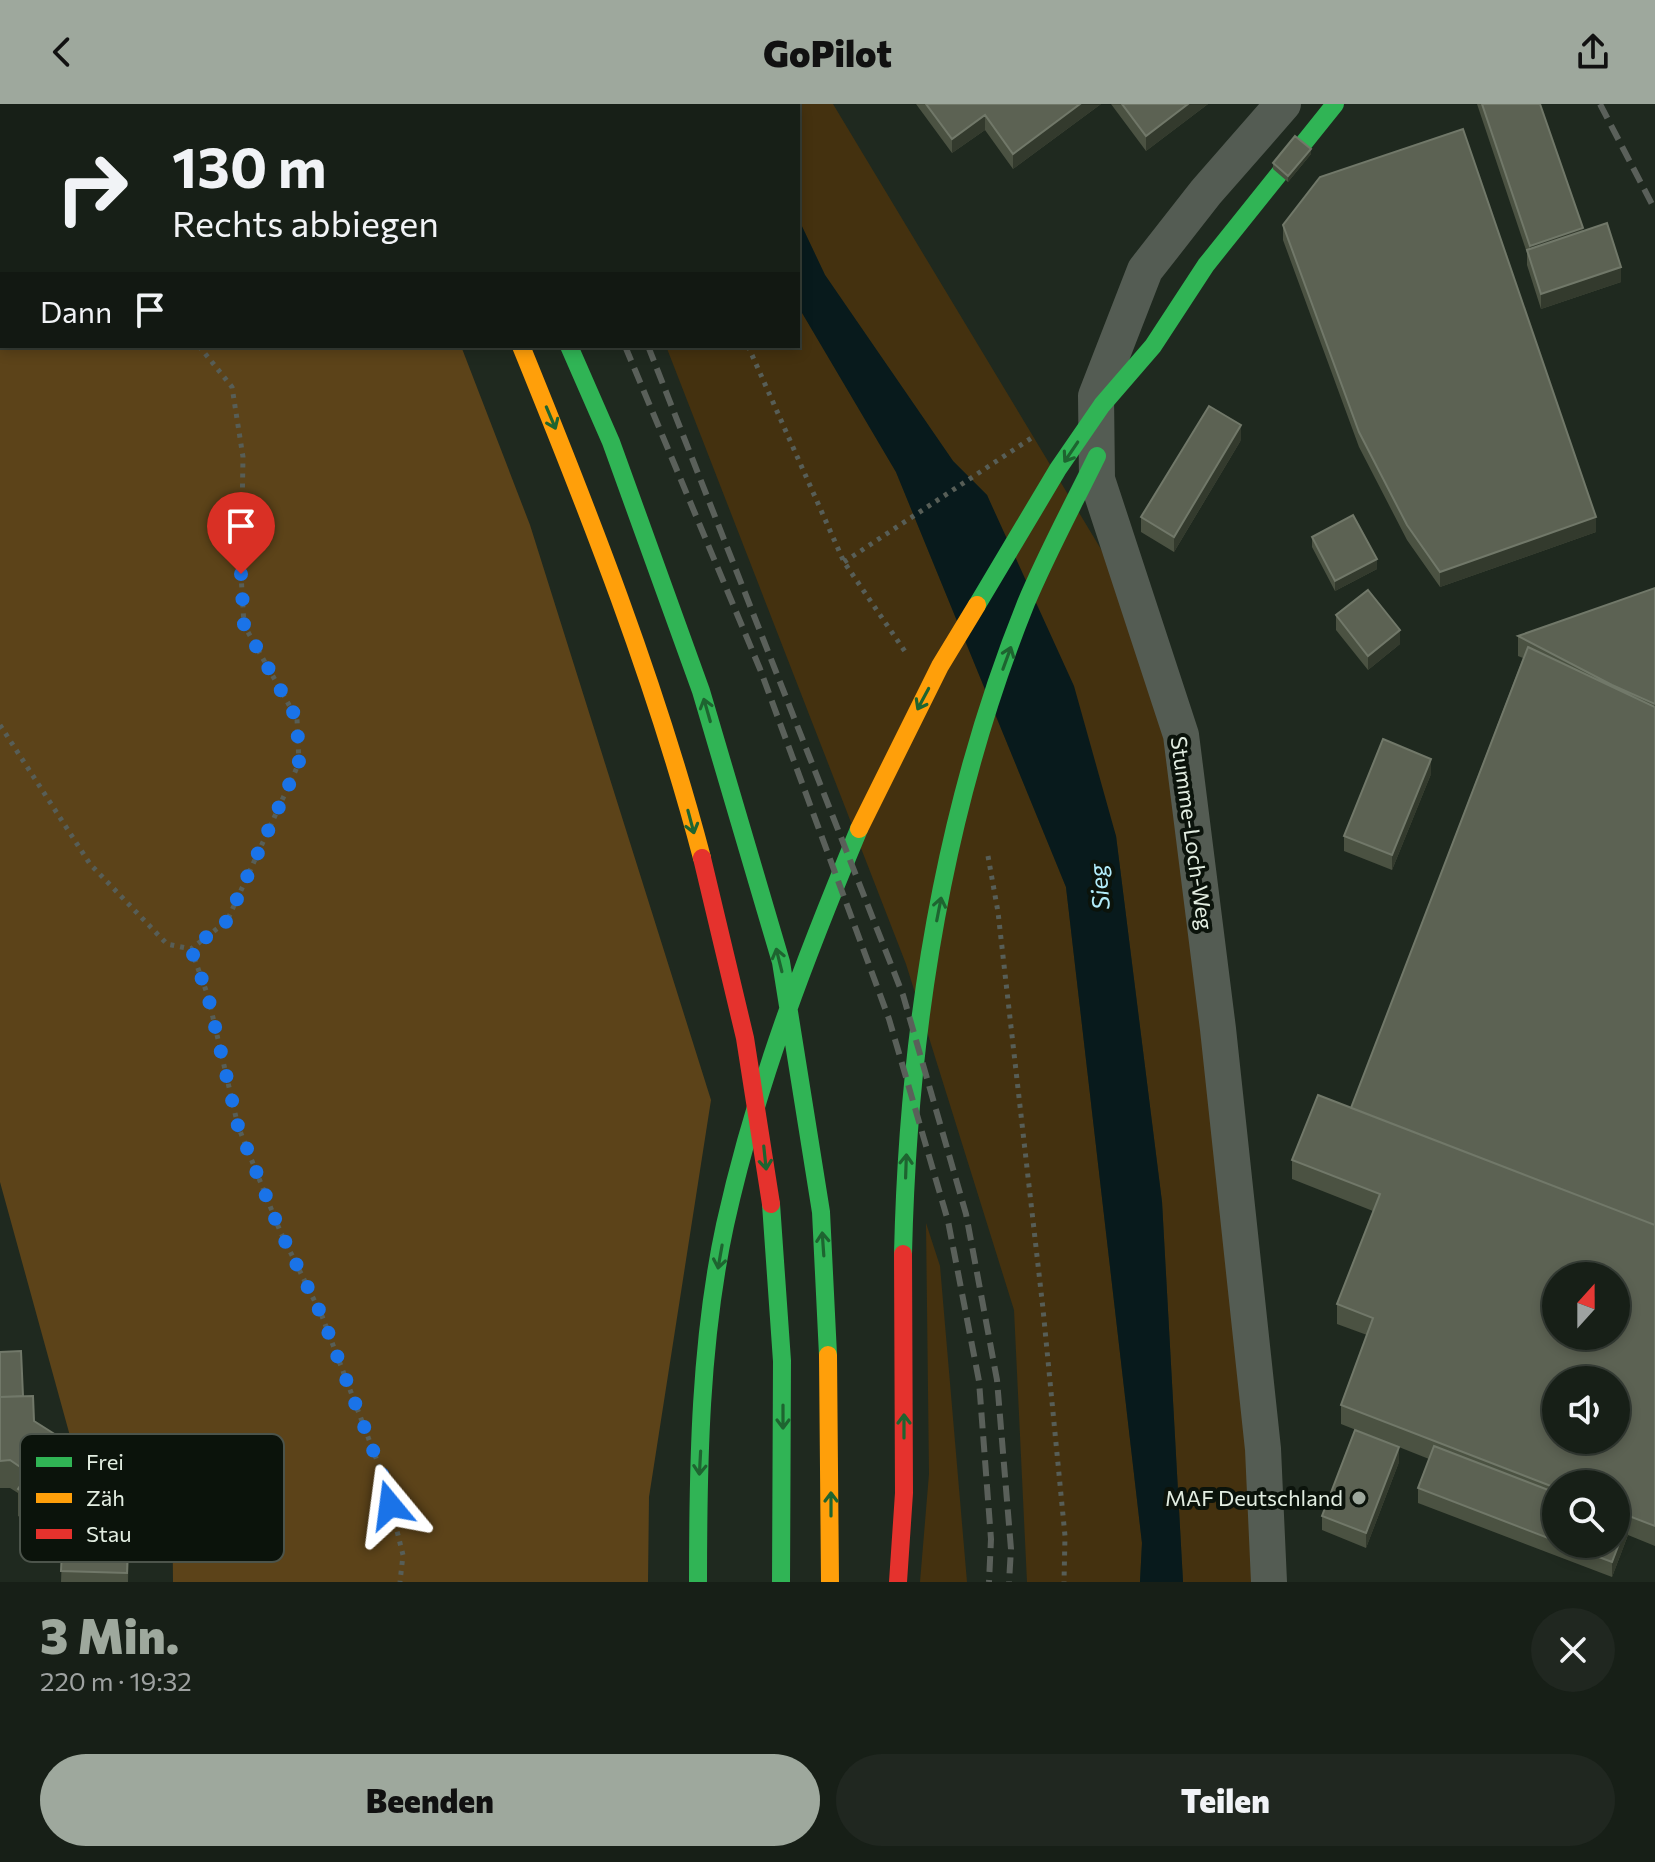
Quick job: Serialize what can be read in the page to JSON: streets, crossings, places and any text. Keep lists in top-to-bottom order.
{
  "streets": {
    "street": ["Stumme-Loch-Weg"]
  },
  "water": ["Sieg"],
  "places": ["MAF Deutschland"],
  "legend": ["Frei", "Zäh", "Stau"],
  "north": "top",
  "page": {
    "header": "GoPilot",
    "turn": ["130 m", "Rechts abbiegen"],
    "then": "Dann",
    "heading": ["3 Min.", "220 m · 19:32"],
    "buttons": ["Beenden", "Teilen"]
  }
}
